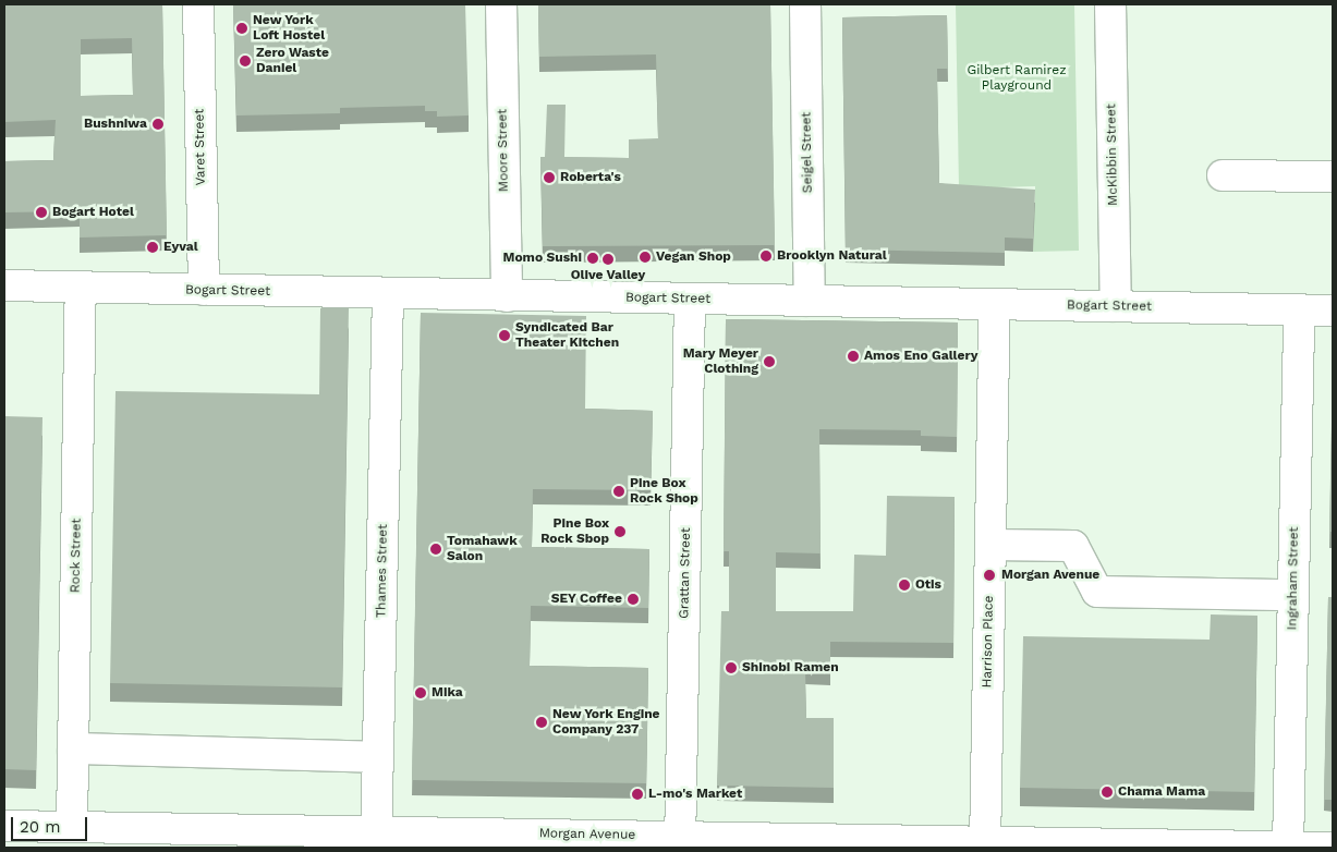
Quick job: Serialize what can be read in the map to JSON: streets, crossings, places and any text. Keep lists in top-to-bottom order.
{
  "streets": {
    "street": [
      "Varet Street",
      "Moore Street",
      "Seigel Street",
      "McKibbin Street",
      "Bogart Street",
      "Rock Street",
      "Thames Street",
      "Grattan Street",
      "Ingraham Street",
      "Harrison Place",
      "Morgan Avenue"
    ]
  },
  "crossings": [
    ["Varet Street", "Bogart Street"],
    ["Moore Street", "Bogart Street"],
    ["Seigel Street", "Bogart Street"],
    ["McKibbin Street", "Bogart Street"],
    ["Bogart Street", "Rock Street"],
    ["Bogart Street", "Thames Street"],
    ["Bogart Street", "Grattan Street"],
    ["Bogart Street", "Ingraham Street"],
    ["Bogart Street", "Harrison Place"],
    ["Rock Street", "Morgan Avenue"],
    ["Thames Street", "Morgan Avenue"],
    ["Grattan Street", "Morgan Avenue"],
    ["Ingraham Street", "Morgan Avenue"],
    ["Harrison Place", "Morgan Avenue"]
  ],
  "parks": ["Gilbert Ramirez Playground"],
  "places": [
    "New York Loft Hostel",
    "Zero Waste Daniel",
    "Bushniwa",
    "Roberta's",
    "Bogart Hotel",
    "Eyval",
    "Brooklyn Natural",
    "Vegan Shop",
    "Momo Sushi",
    "Olive Valley",
    "Syndicated Bar Theater Kitchen",
    "Amos Eno Gallery",
    "Mary Meyer Clothing",
    "Pine Box Rock Shop",
    "Pine Box Rock Sbop",
    "Tomahawk Salon",
    "Morgan Avenue",
    "Otis",
    "SEY Coffee",
    "Shinobi Ramen",
    "Mika",
    "New York Engine Company 237",
    "Chama Mama",
    "L-mo's Market"
  ],
  "scale_bar": "20 m"
}
